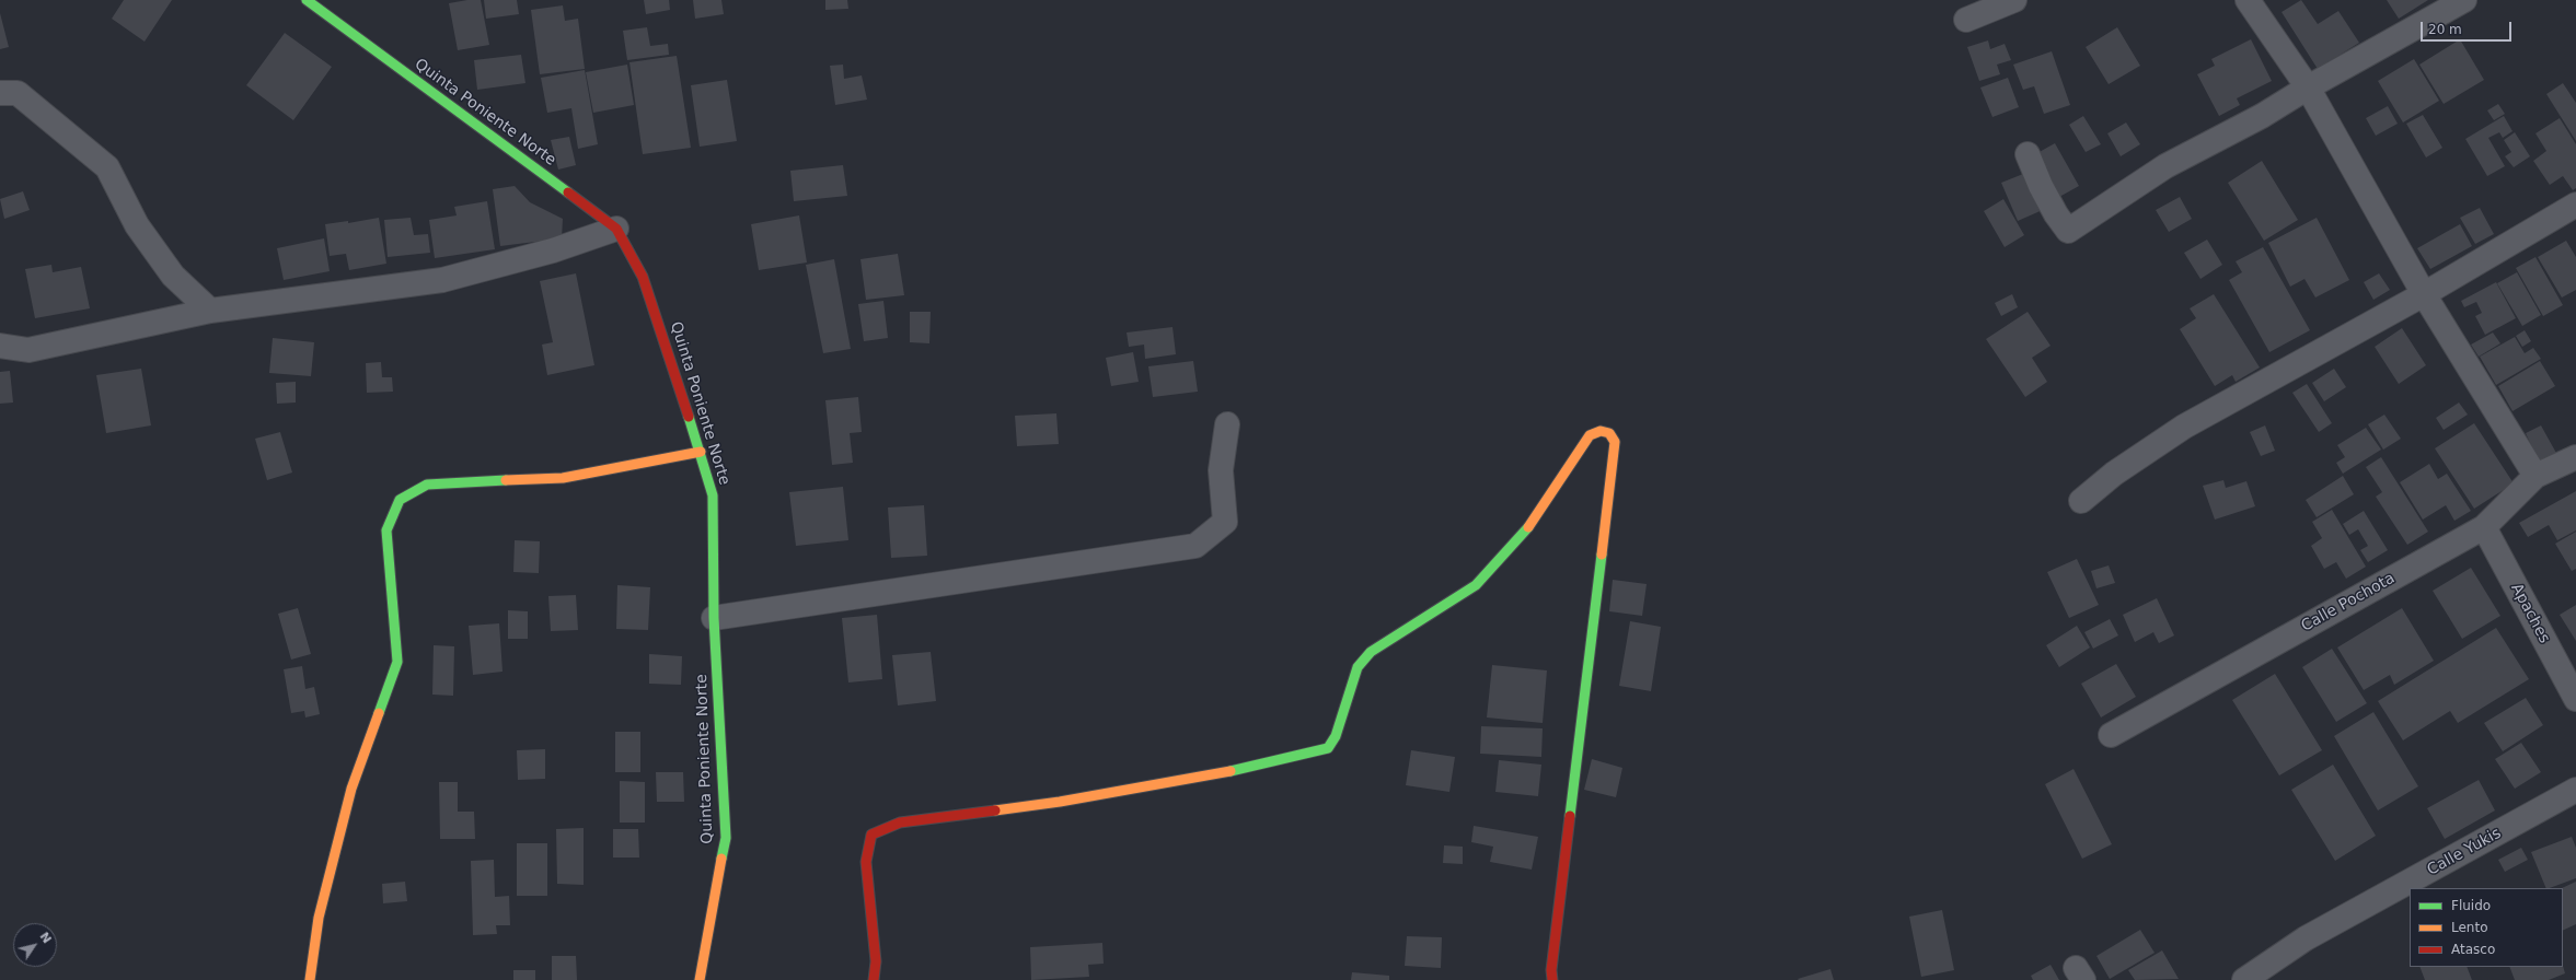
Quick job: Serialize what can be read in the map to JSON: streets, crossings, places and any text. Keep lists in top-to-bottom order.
{
  "streets": {
    "street": [
      "Quinta Poniente Norte",
      "Calle Pochota",
      "Apaches",
      "Calle Yukis"
    ]
  },
  "crossings": [
    ["Calle Pochota", "Apaches"]
  ],
  "legend": ["Fluido", "Lento", "Atasco"],
  "scale_bar": "20 m",
  "north": "top right"
}
